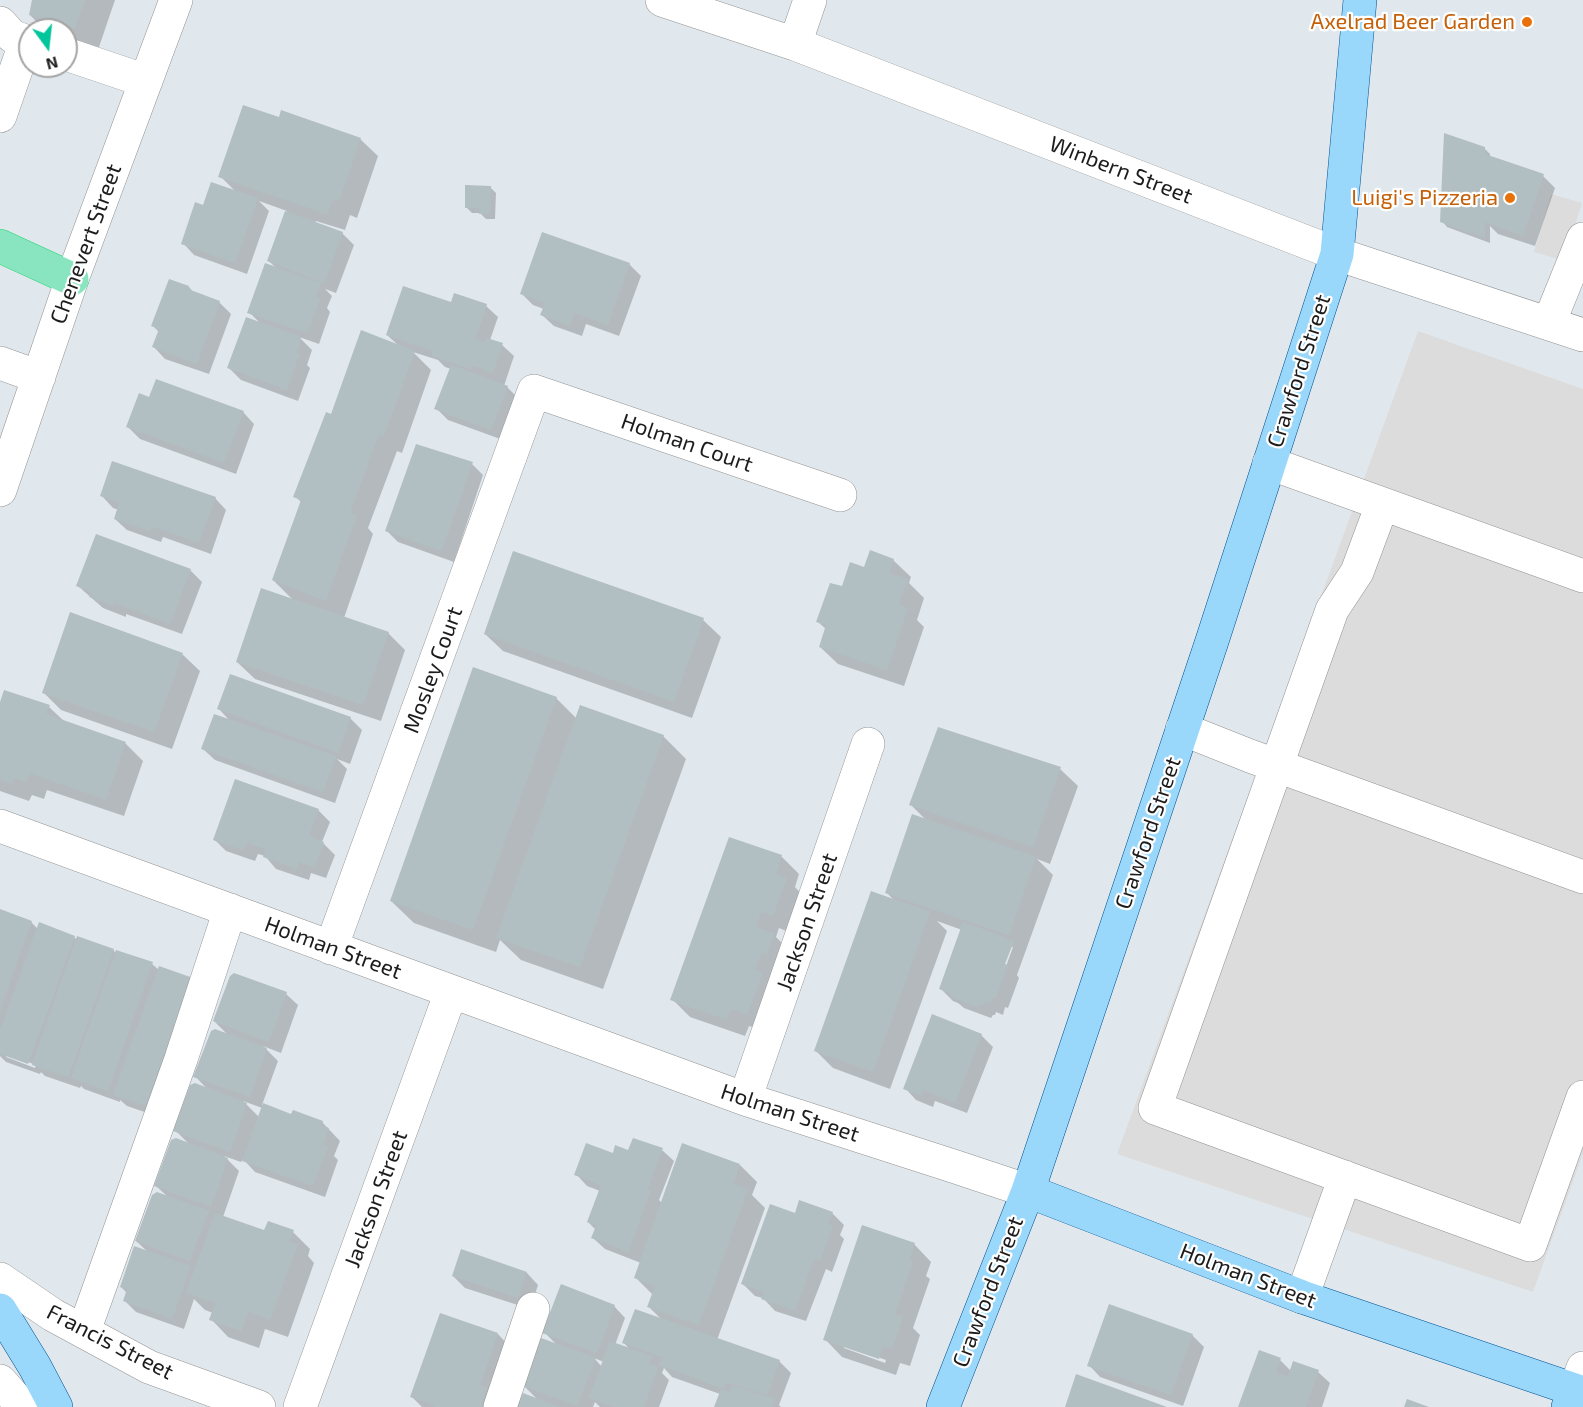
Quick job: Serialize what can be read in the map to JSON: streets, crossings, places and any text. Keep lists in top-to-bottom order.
{
  "streets": {
    "main road": ["Crawford Street", "Holman Street"],
    "street": [
      "Winbern Street",
      "Chenevert Street",
      "Holman Court",
      "Mosley Court",
      "Jackson Street",
      "Francis Street"
    ]
  },
  "crossings": [
    ["Winbern Street", "Crawford Street"],
    ["Crawford Street", "Holman Street"],
    ["Holman Court", "Mosley Court"],
    ["Mosley Court", "Holman Street"],
    ["Jackson Street", "Holman Street"]
  ],
  "places": ["Axelrad Beer Garden", "Luigi's Pizzeria"],
  "north": "bottom"
}
